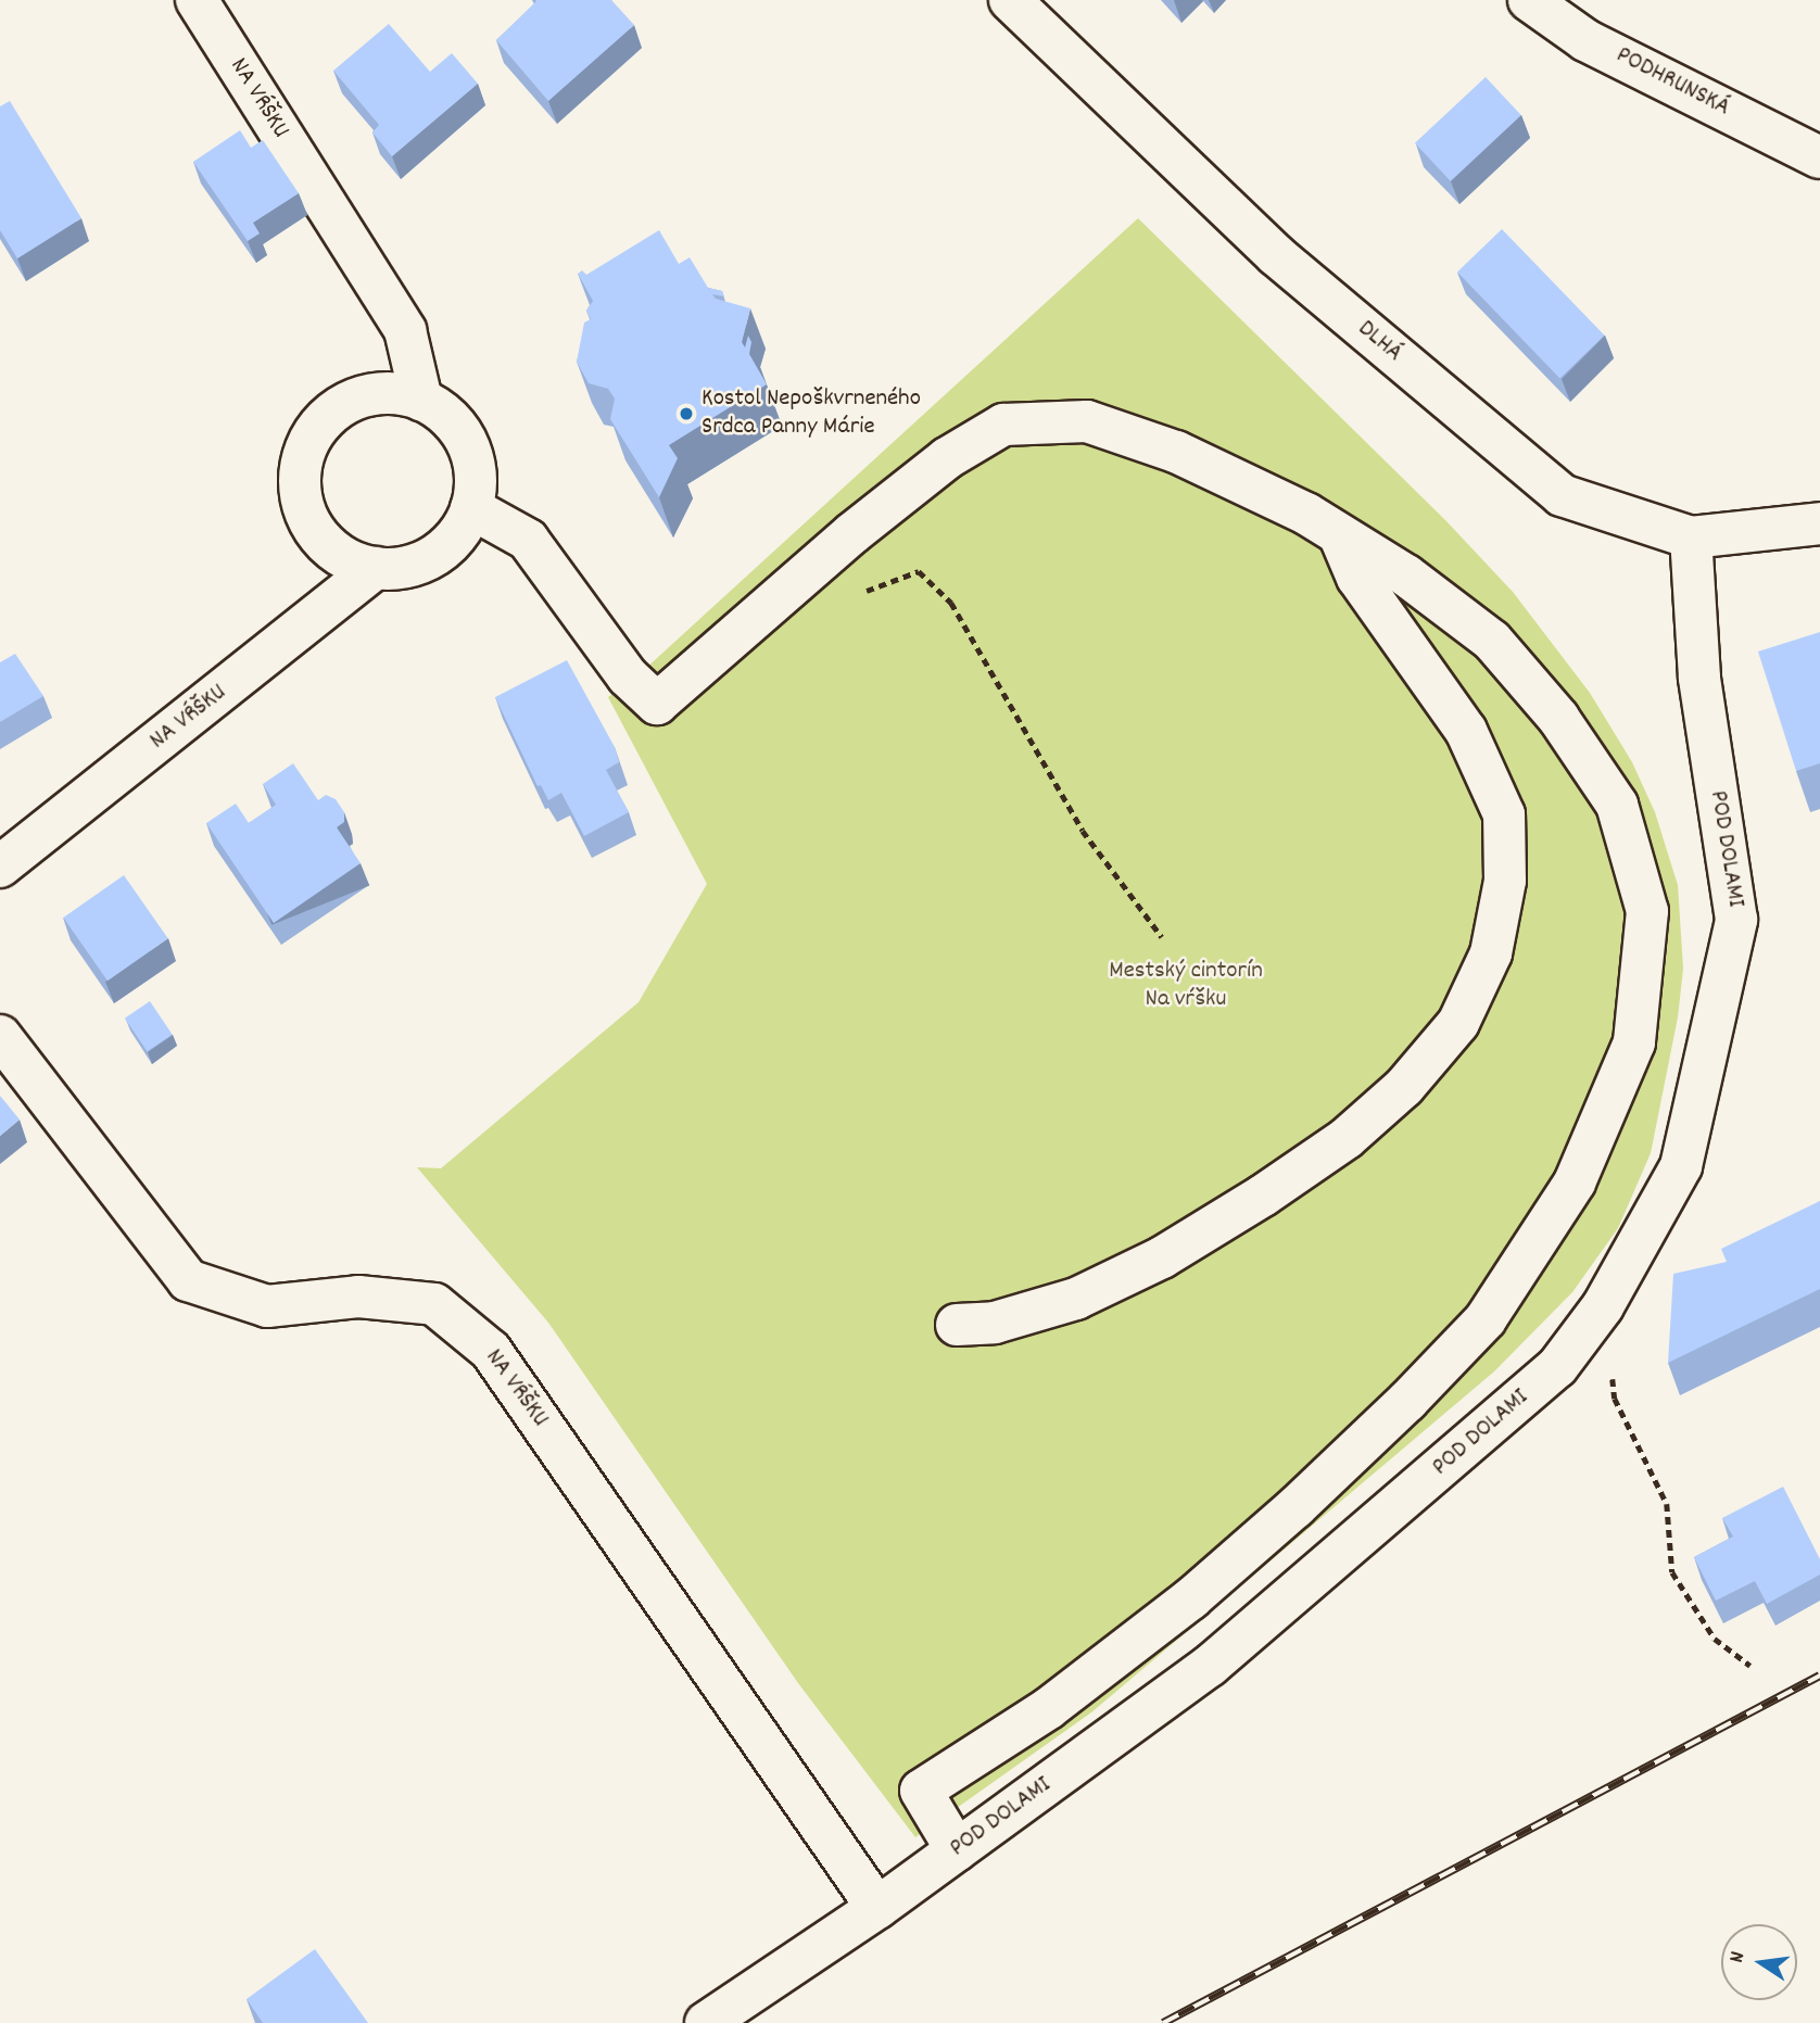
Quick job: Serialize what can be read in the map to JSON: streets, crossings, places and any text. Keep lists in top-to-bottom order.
{
  "streets": {
    "street": [
      "PODHRUNSKÁ",
      "NA VŔŠKU",
      "DLHÁ",
      "POD DOLAMI"
    ]
  },
  "crossings": [
    ["NA VŔŠKU", "POD DOLAMI"],
    ["DLHÁ", "POD DOLAMI"]
  ],
  "parks": ["Mestský cintorín Na vŕšku"],
  "places": ["Kostol Nepoškvrneného Srdca Panny Márie"],
  "north": "left"
}
